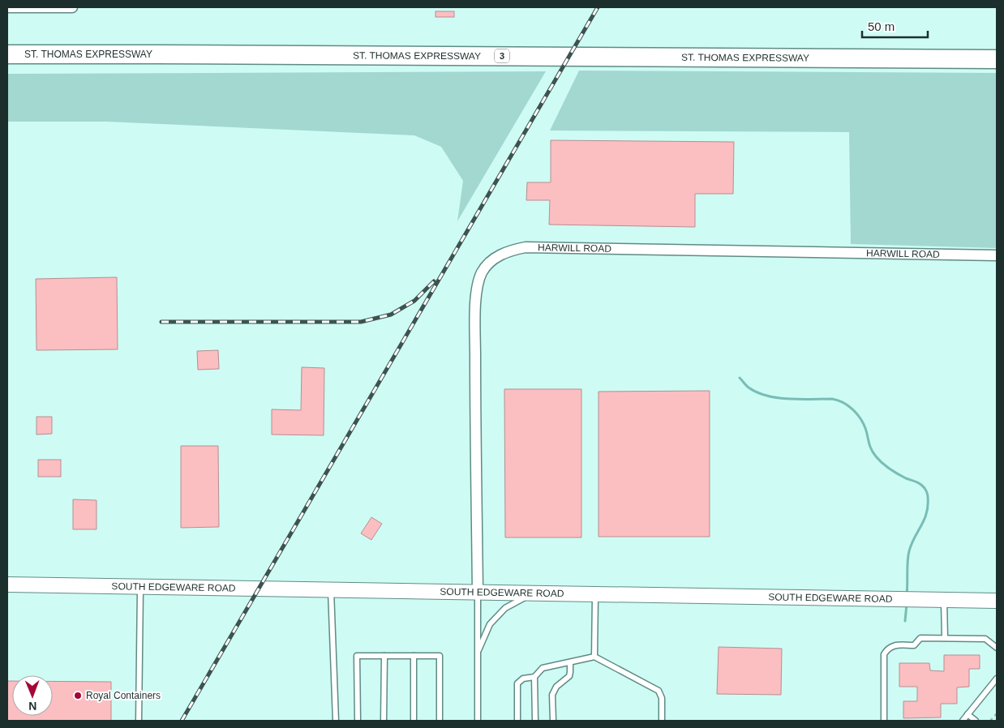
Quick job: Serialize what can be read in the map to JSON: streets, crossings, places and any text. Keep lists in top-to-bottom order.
{
  "streets": {
    "highway": ["ST. THOMAS EXPRESSWAY", "3"],
    "main road": ["SOUTH EDGEWARE ROAD"],
    "street": ["HARWILL ROAD"]
  },
  "crossings": [
    ["HARWILL ROAD", "SOUTH EDGEWARE ROAD"]
  ],
  "places": ["Royal Containers"],
  "scale_bar": "50 m",
  "north": "bottom"
}
